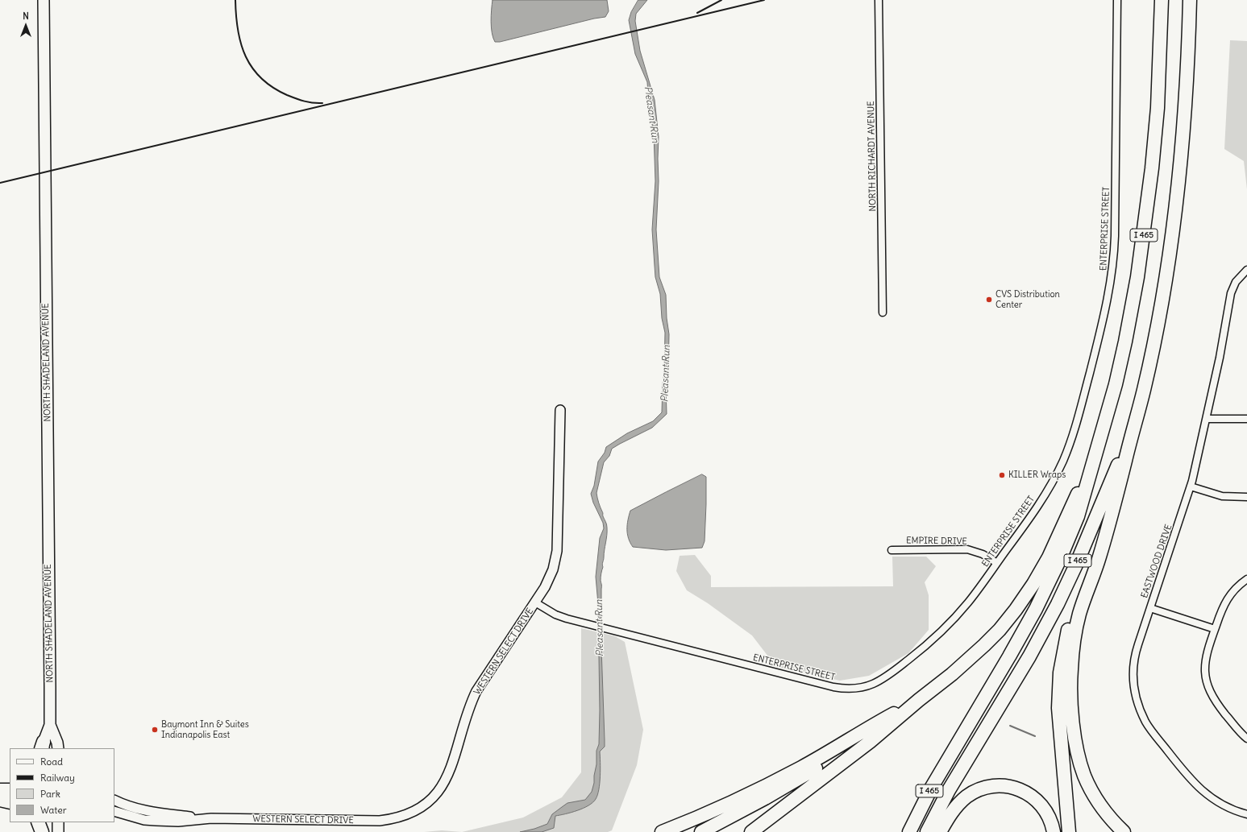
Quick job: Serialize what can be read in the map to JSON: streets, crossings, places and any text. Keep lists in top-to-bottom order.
{
  "streets": {
    "highway": ["I 465"],
    "main road": ["NORTH SHADELAND AVENUE"],
    "street": [
      "NORTH RICHARDT AVENUE",
      "ENTERPRISE STREET",
      "EMPIRE DRIVE",
      "EASTWOOD DRIVE",
      "WESTERN SELECT DRIVE"
    ]
  },
  "crossings": [
    ["ENTERPRISE STREET", "EMPIRE DRIVE"],
    ["ENTERPRISE STREET", "WESTERN SELECT DRIVE"]
  ],
  "water": ["Pleasant Run"],
  "places": ["CVS Distribution Center", "KILLER Wraps", "Baymont Inn & Suites Indianapolis East"],
  "legend": [
    "Road",
    "Railway",
    "Park",
    "Water"
  ],
  "north": "top"
}
